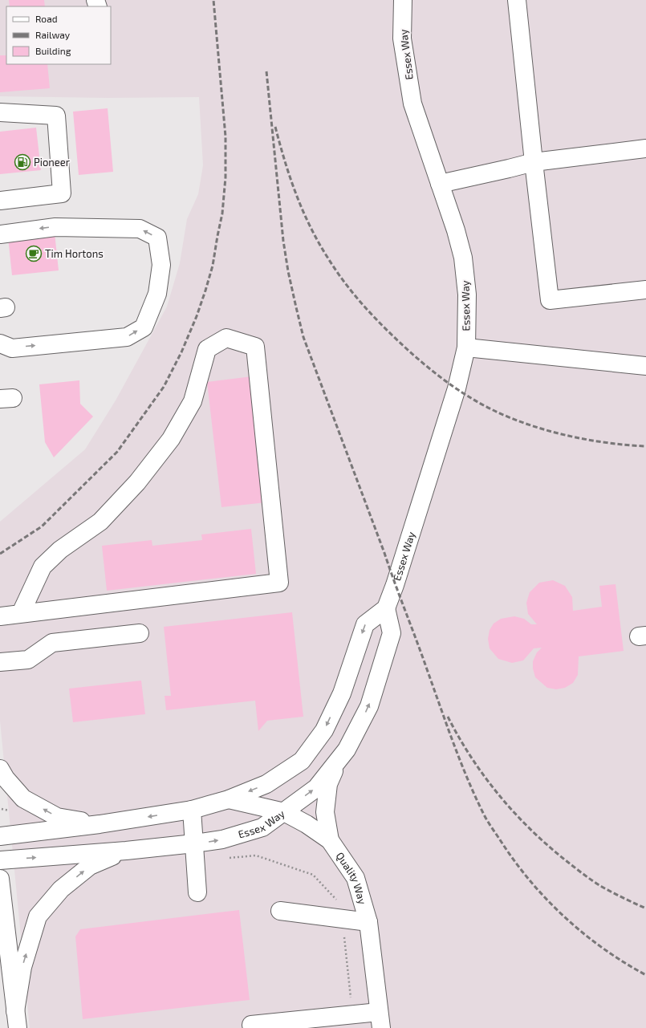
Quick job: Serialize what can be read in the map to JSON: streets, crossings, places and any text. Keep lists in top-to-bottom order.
{
  "streets": {
    "street": ["Essex Way", "Quality Way"]
  },
  "crossings": [
    ["Essex Way", "Quality Way"]
  ],
  "places": {
    "fuel station": ["Pioneer"],
    "cafe": ["Tim Hortons"]
  },
  "legend": ["Road", "Railway", "Building"]
}
